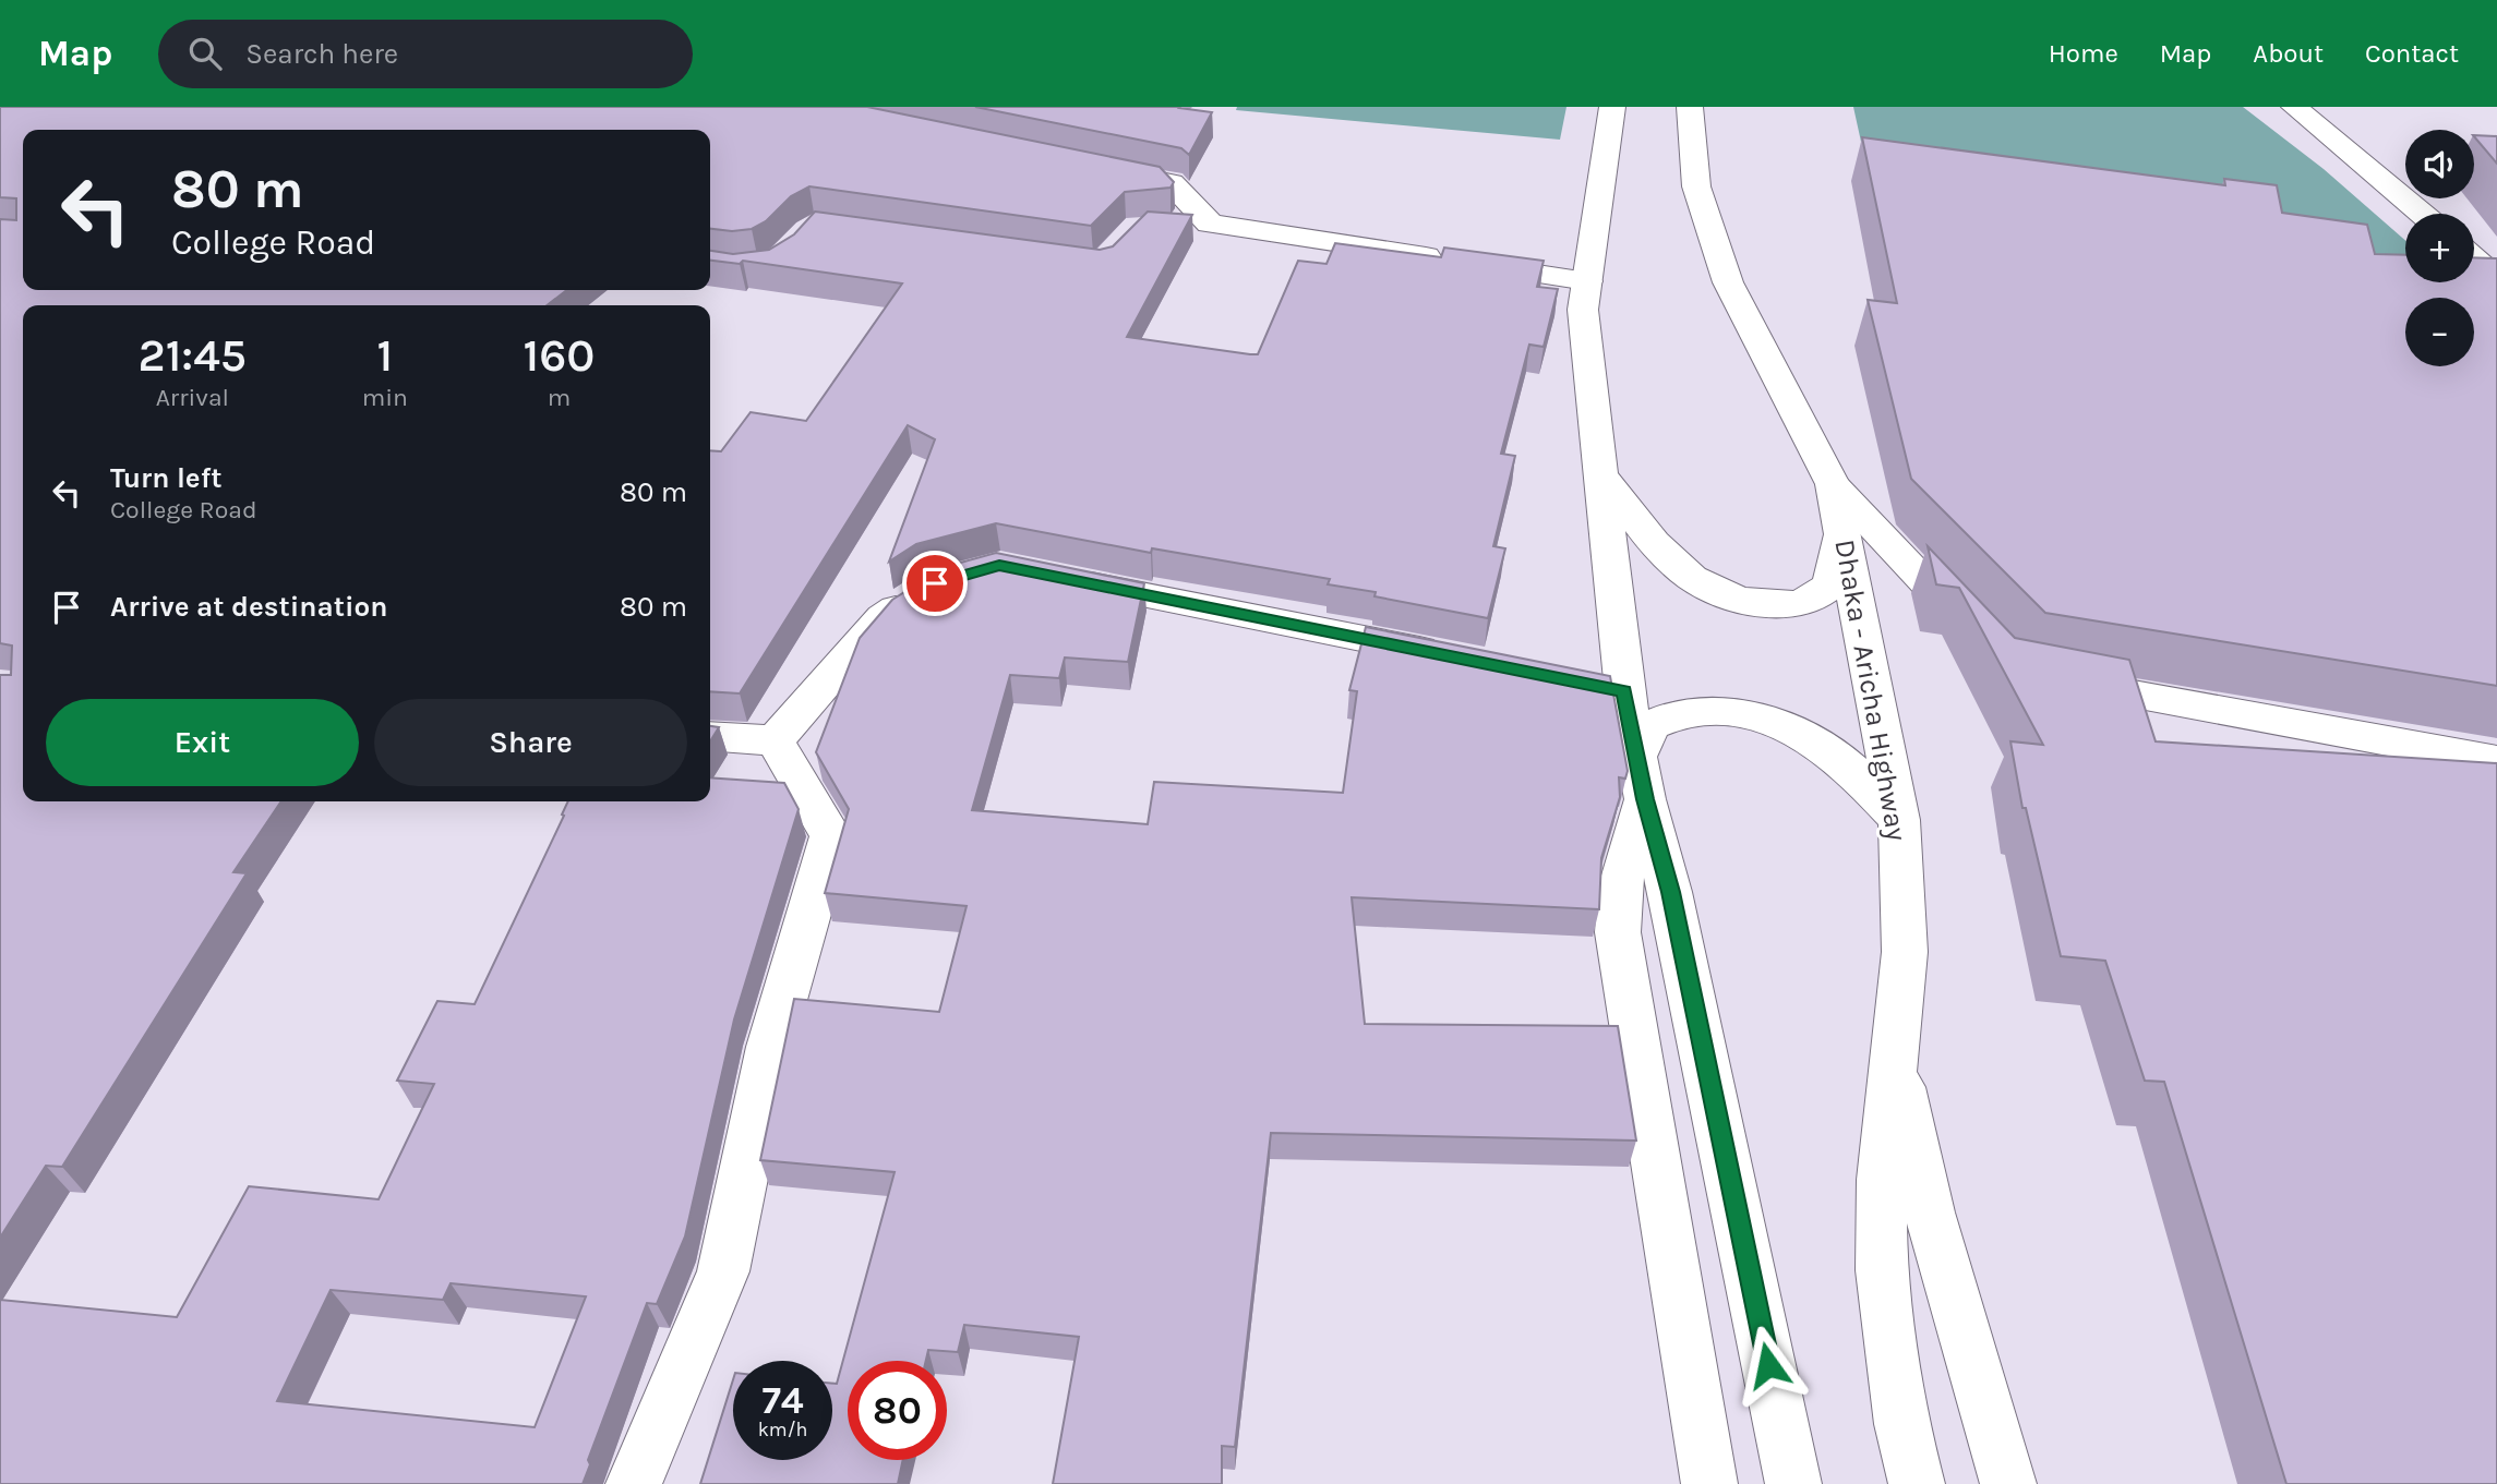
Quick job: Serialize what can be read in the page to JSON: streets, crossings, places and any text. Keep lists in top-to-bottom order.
{
  "streets": {
    "main road": ["Dhaka - Aricha Highway"]
  },
  "page": {
    "header": "Map",
    "search": "Search here",
    "nav": [
      "Home",
      "Map",
      "About",
      "Contact"
    ],
    "map_buttons": ["+", "−"],
    "turn": ["80 m", "College Road"],
    "eta": [
      "21:45",
      "Arrival",
      "1",
      "min",
      "160",
      "m"
    ],
    "list": [
      {
        "name": "Turn left",
        "note": "College Road",
        "value": "80 m"
      },
      {
        "name": "Arrive at destination",
        "value": "80 m"
      }
    ],
    "buttons": ["Exit", "Share"],
    "speed": "74 km/h",
    "limit": "80"
  }
}
